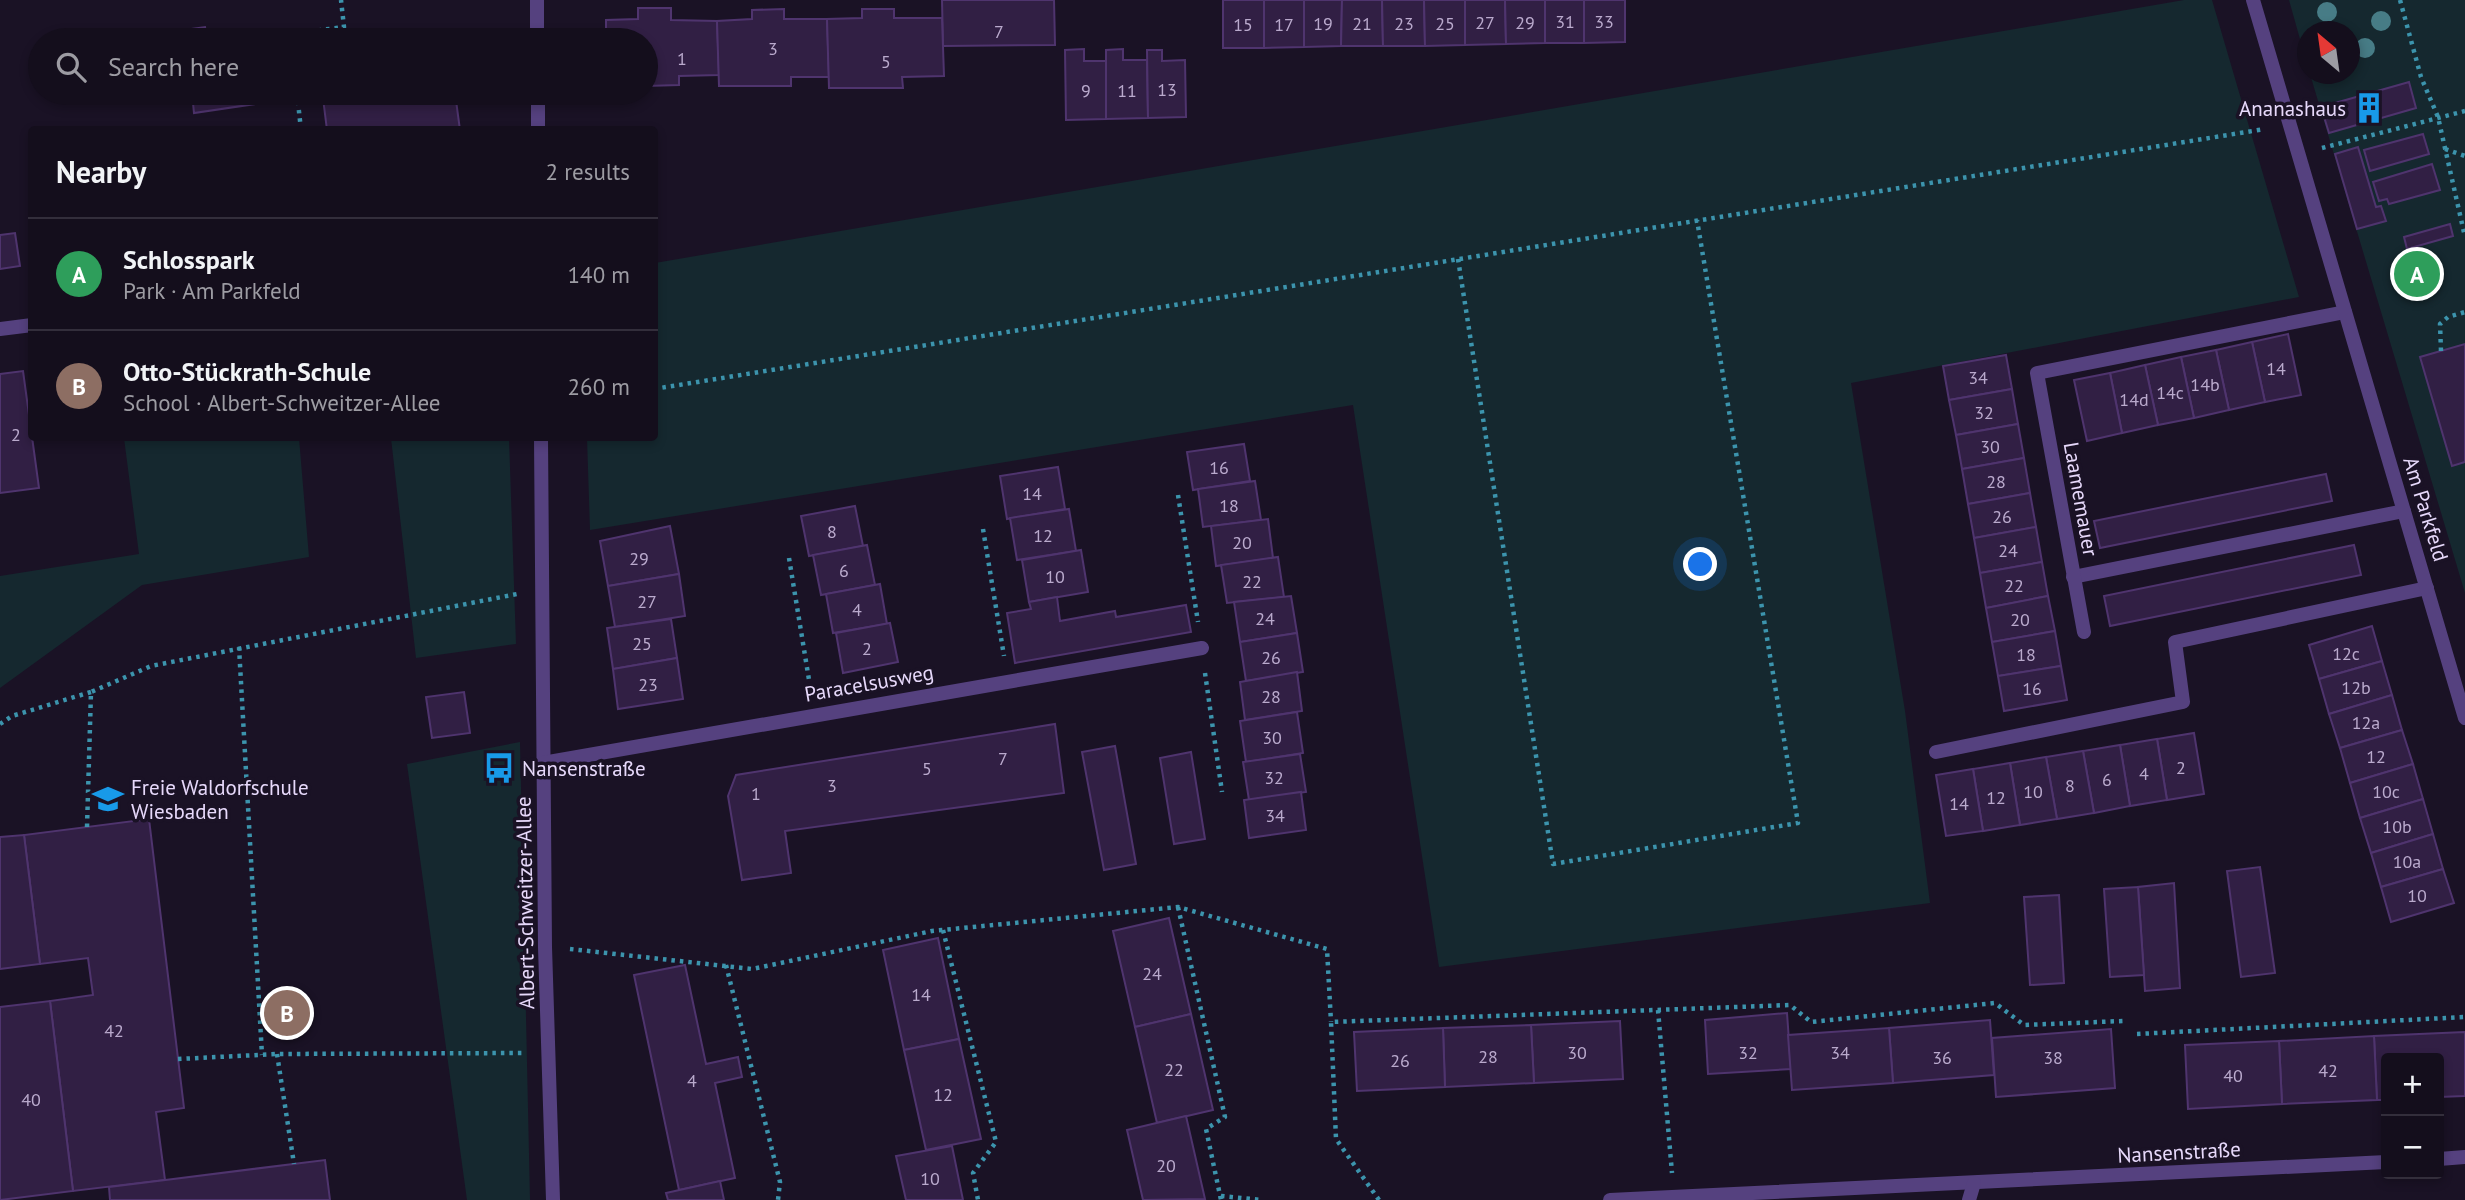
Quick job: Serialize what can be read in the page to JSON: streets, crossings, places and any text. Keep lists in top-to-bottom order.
{
  "streets": {
    "street": [
      "Laamemauer",
      "Am Parkfeld",
      "Paracelsusweg",
      "Albert-Schweitzer-Allee",
      "Nansenstraße"
    ]
  },
  "crossings": [
    ["Laamemauer", "Am Parkfeld"],
    ["Paracelsusweg", "Albert-Schweitzer-Allee"]
  ],
  "places": {
    "building": ["Ananashaus"],
    "bus stop": ["Nansenstraße"],
    "school or university": ["Freie Waldorfschule Wiesbaden"]
  },
  "house_numbers": [
    "31",
    "33",
    "27",
    "29",
    "19",
    "21",
    "23",
    "25",
    "15",
    "17",
    "7",
    "3",
    "1",
    "5",
    "13",
    "9",
    "11",
    "14",
    "34",
    "14b",
    "14c",
    "14d",
    "32",
    "2",
    "30",
    "16",
    "28",
    "14",
    "18",
    "26",
    "8",
    "12",
    "20",
    "24",
    "29",
    "6",
    "10",
    "22",
    "22",
    "27",
    "4",
    "24",
    "20",
    "25",
    "2",
    "12c",
    "18",
    "26",
    "23",
    "12b",
    "16",
    "28",
    "12a",
    "30",
    "12",
    "7",
    "2",
    "5",
    "4",
    "32",
    "6",
    "3",
    "8",
    "10",
    "10c",
    "1",
    "12",
    "14",
    "34",
    "10b",
    "10a",
    "10",
    "24",
    "14",
    "42",
    "30",
    "32",
    "34",
    "28",
    "36",
    "38",
    "26",
    "22",
    "42",
    "40",
    "4",
    "12",
    "40",
    "20",
    "10"
  ],
  "north": "top left",
  "page": {
    "search": "Search here",
    "heading": ["Nearby", "2 results"],
    "list": [
      {
        "mark": "A",
        "name": "Schlosspark",
        "note": "Park · Am Parkfeld",
        "value": "140 m"
      },
      {
        "mark": "B",
        "name": "Otto-Stückrath-Schule",
        "note": "School · Albert-Schweitzer-Allee",
        "value": "260 m"
      }
    ],
    "pins": ["A", "B"],
    "map_buttons": ["+", "−"]
  }
}
